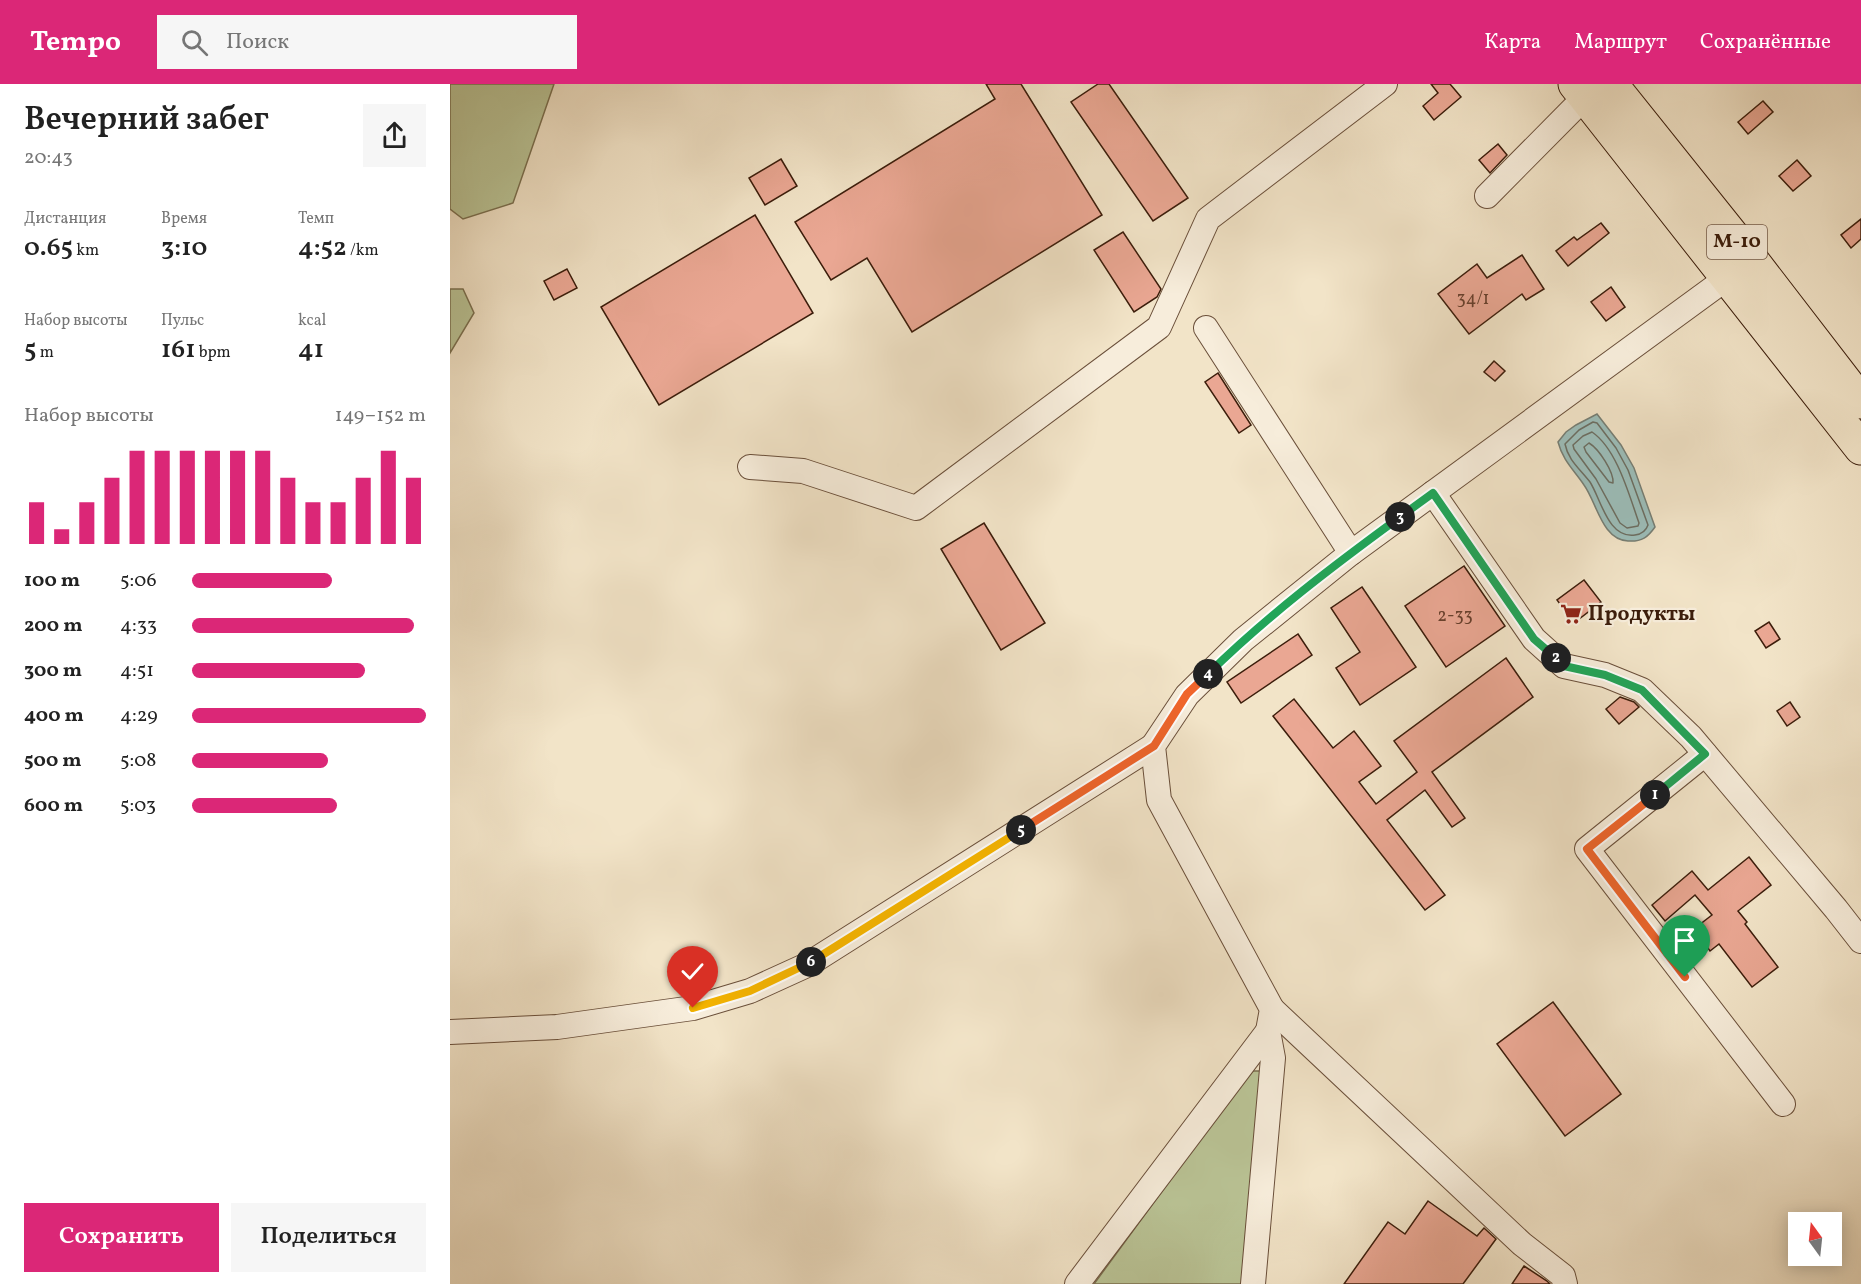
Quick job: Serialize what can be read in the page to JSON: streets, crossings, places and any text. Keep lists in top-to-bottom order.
{
  "streets": {
    "highway": ["М-10"]
  },
  "places": {
    "supermarket": ["Продукты"]
  },
  "house_numbers": ["34/1", "2-33"],
  "north": "top",
  "page": {
    "header": "Tempo",
    "search": "Поиск",
    "nav": ["Карта", "Маршрут", "Сохранённые"],
    "heading": ["Вечерний забег", "20:43"],
    "stats": [
      ["Дистанция", "0.65 km"],
      ["Время", "3:10"],
      ["Темп", "4:52 /km"],
      ["Набор высоты", "5 m"],
      ["Пульс", "161 bpm"],
      ["kcal", "41"]
    ],
    "chart": ["Набор высоты", "149–152 m"],
    "pins": [
      "3",
      "2",
      "4",
      "1",
      "5",
      "6"
    ],
    "list": [
      {
        "name": "100 m",
        "note": "5:06"
      },
      {
        "name": "200 m",
        "note": "4:33"
      },
      {
        "name": "300 m",
        "note": "4:51"
      },
      {
        "name": "400 m",
        "note": "4:29"
      },
      {
        "name": "500 m",
        "note": "5:08"
      },
      {
        "name": "600 m",
        "note": "5:03"
      }
    ],
    "buttons": ["Сохранить", "Поделиться"]
  }
}
